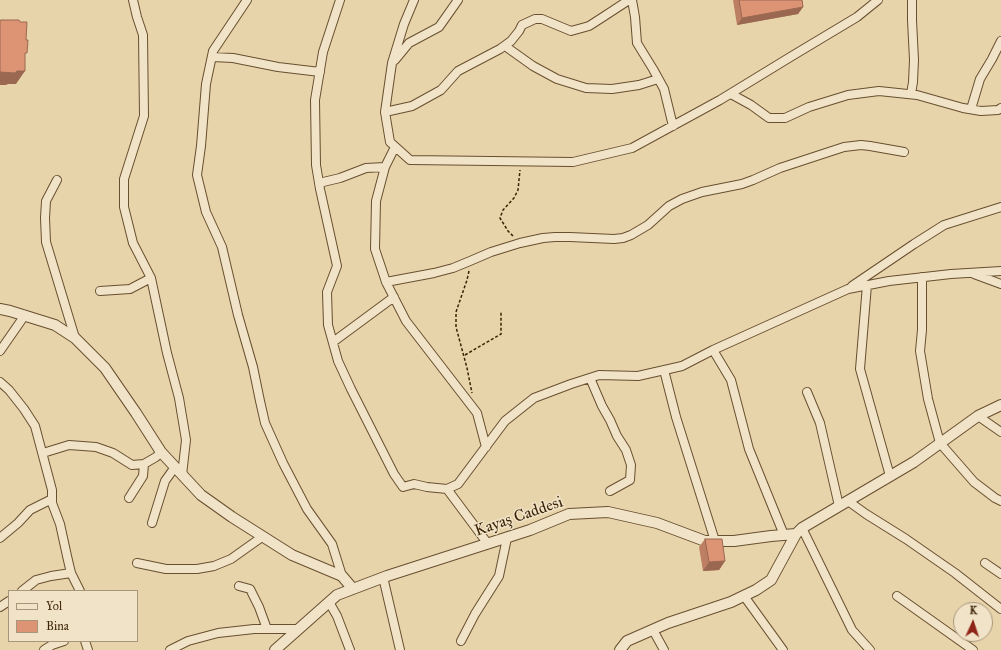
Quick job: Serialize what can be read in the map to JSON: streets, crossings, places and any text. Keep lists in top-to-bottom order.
{
  "streets": {
    "street": ["Kayaş Caddesi"]
  },
  "legend": ["Yol", "Bina"],
  "north": "top"
}
